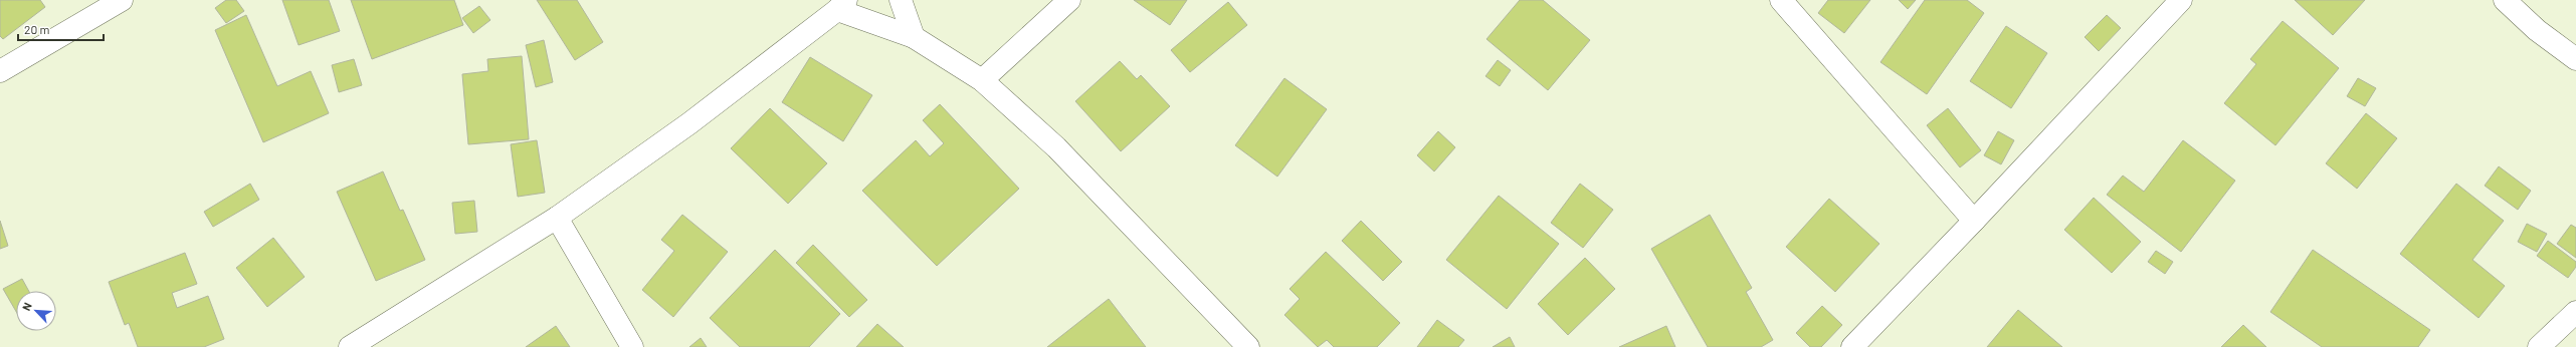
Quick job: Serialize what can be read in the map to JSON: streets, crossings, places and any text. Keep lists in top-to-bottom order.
{
  "scale_bar": "20 m",
  "north": "top left"
}
